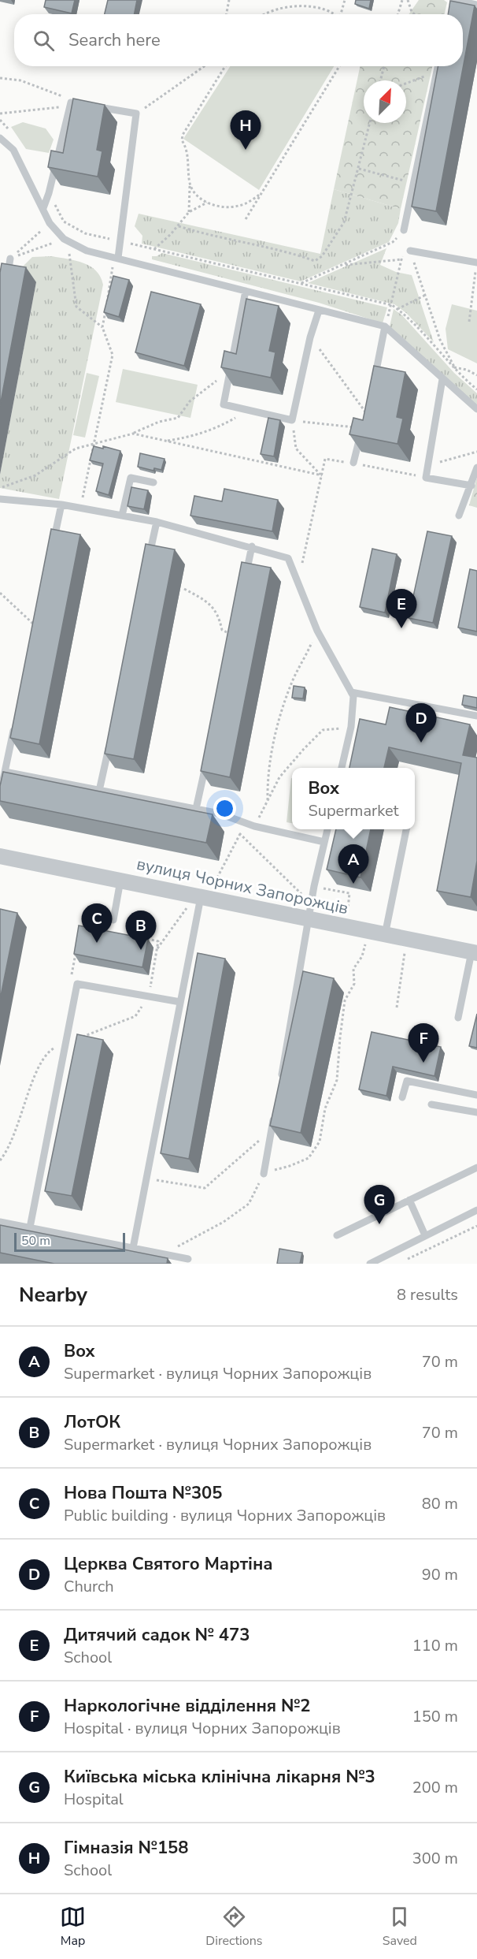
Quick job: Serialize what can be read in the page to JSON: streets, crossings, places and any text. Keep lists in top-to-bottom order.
{
  "streets": {
    "street": ["вулиця Чорних Запорожців"]
  },
  "scale_bar": "50 m",
  "north": "top right",
  "page": {
    "search": "Search here",
    "pins": [
      "H",
      "E",
      "D",
      "A",
      "C",
      "B",
      "F",
      "G"
    ],
    "popup": ["Box", "Supermarket"],
    "scale": "50 m",
    "heading": ["Nearby", "8 results"],
    "list": [
      {
        "mark": "A",
        "name": "Box",
        "note": "Supermarket · вулиця Чорних Запорожців",
        "value": "70 m"
      },
      {
        "mark": "B",
        "name": "ЛотОК",
        "note": "Supermarket · вулиця Чорних Запорожців",
        "value": "70 m"
      },
      {
        "mark": "C",
        "name": "Нова Пошта №305",
        "note": "Public building · вулиця Чорних Запорожців",
        "value": "80 m"
      },
      {
        "mark": "D",
        "name": "Церква Святого Мартіна",
        "note": "Church",
        "value": "90 m"
      },
      {
        "mark": "E",
        "name": "Дитячий садок № 473",
        "note": "School",
        "value": "110 m"
      },
      {
        "mark": "F",
        "name": "Наркологічне відділення №2",
        "note": "Hospital · вулиця Чорних Запорожців",
        "value": "150 m"
      },
      {
        "mark": "G",
        "name": "Київська міська клінічна лікарня №3",
        "note": "Hospital",
        "value": "200 m"
      },
      {
        "mark": "H",
        "name": "Гімназія №158",
        "note": "School",
        "value": "300 m"
      }
    ],
    "nav": ["Map", "Directions", "Saved"]
  }
}
